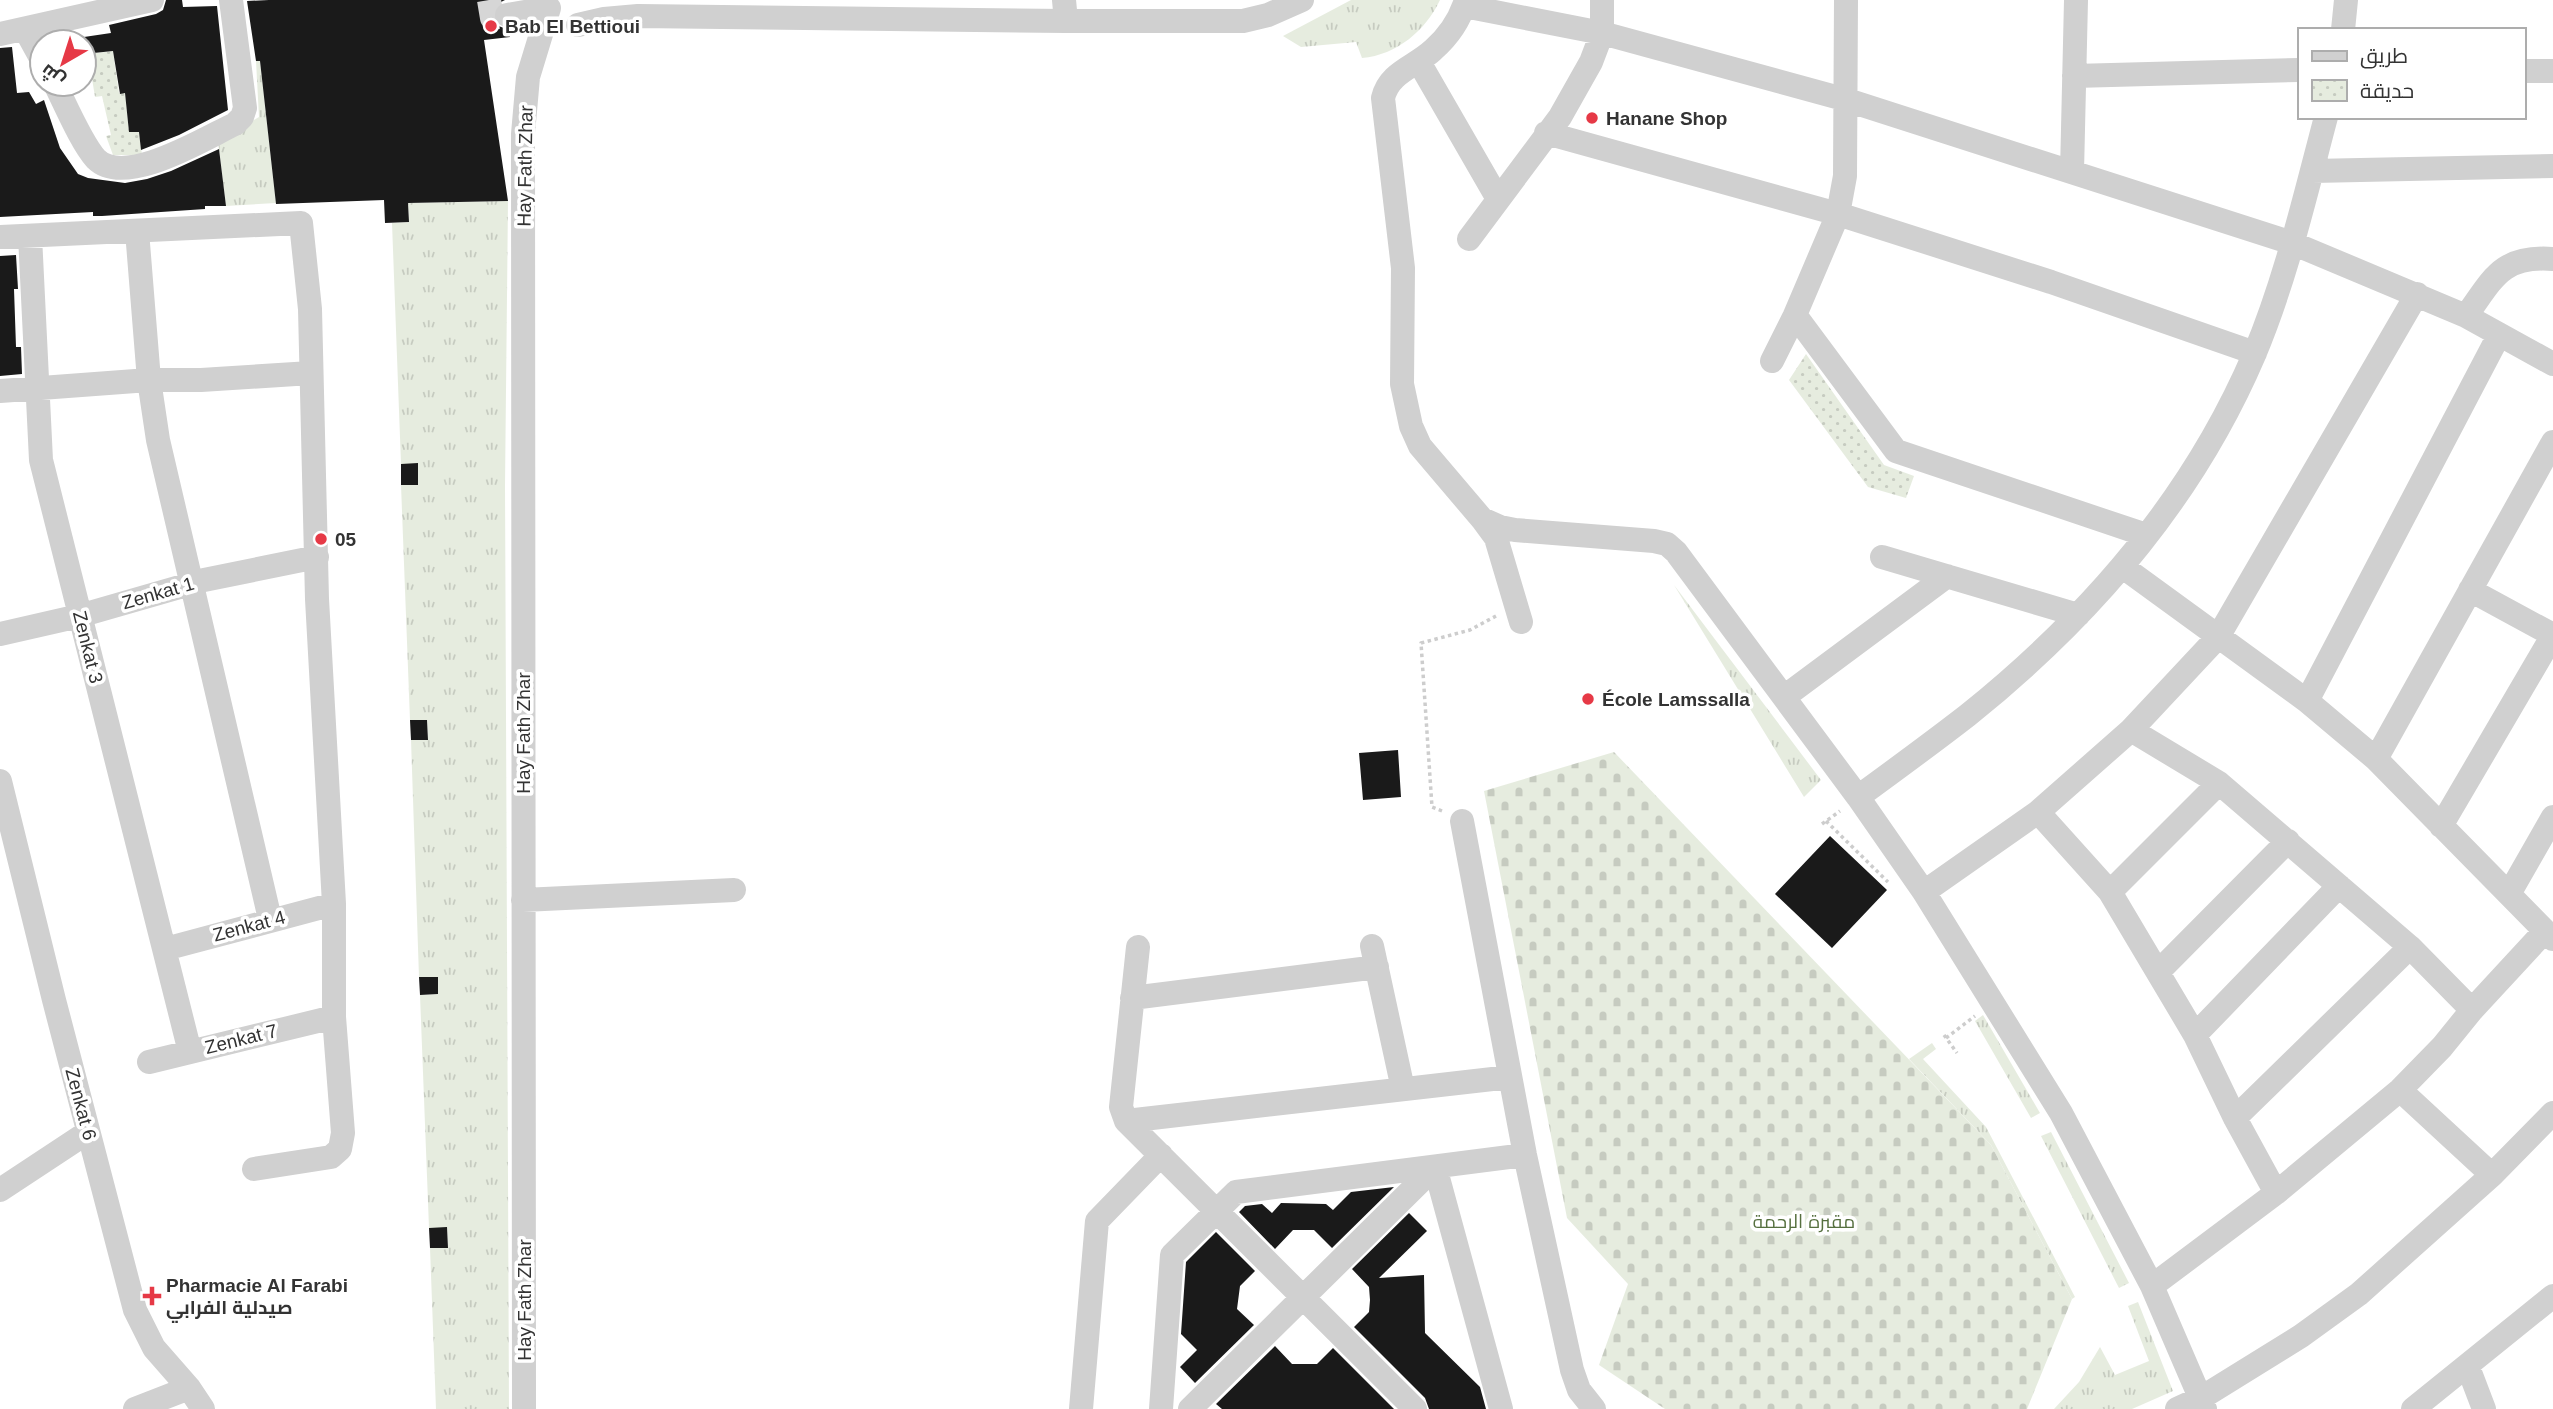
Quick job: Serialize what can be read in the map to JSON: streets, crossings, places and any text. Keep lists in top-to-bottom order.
{
  "streets": {
    "street": [
      "Hay Fath Zhar",
      "Zenkat 1",
      "Zenkat 3",
      "Zenkat 4",
      "Zenkat 7",
      "Zenkat 6"
    ]
  },
  "crossings": [
    ["Zenkat 1", "Zenkat 3"],
    ["Zenkat 3", "Zenkat 4"],
    ["Zenkat 3", "Zenkat 7"]
  ],
  "parks": ["مقبرة الرحمة"],
  "places": {
    "other": [
      "Bab El Bettioui",
      "Hanane Shop",
      "05",
      "École Lamssalla"
    ],
    "health": ["Pharmacie Al Farabi صيدلية الفرابي"]
  },
  "legend": ["طريق", "حديقة"],
  "north": "bottom left"
}
